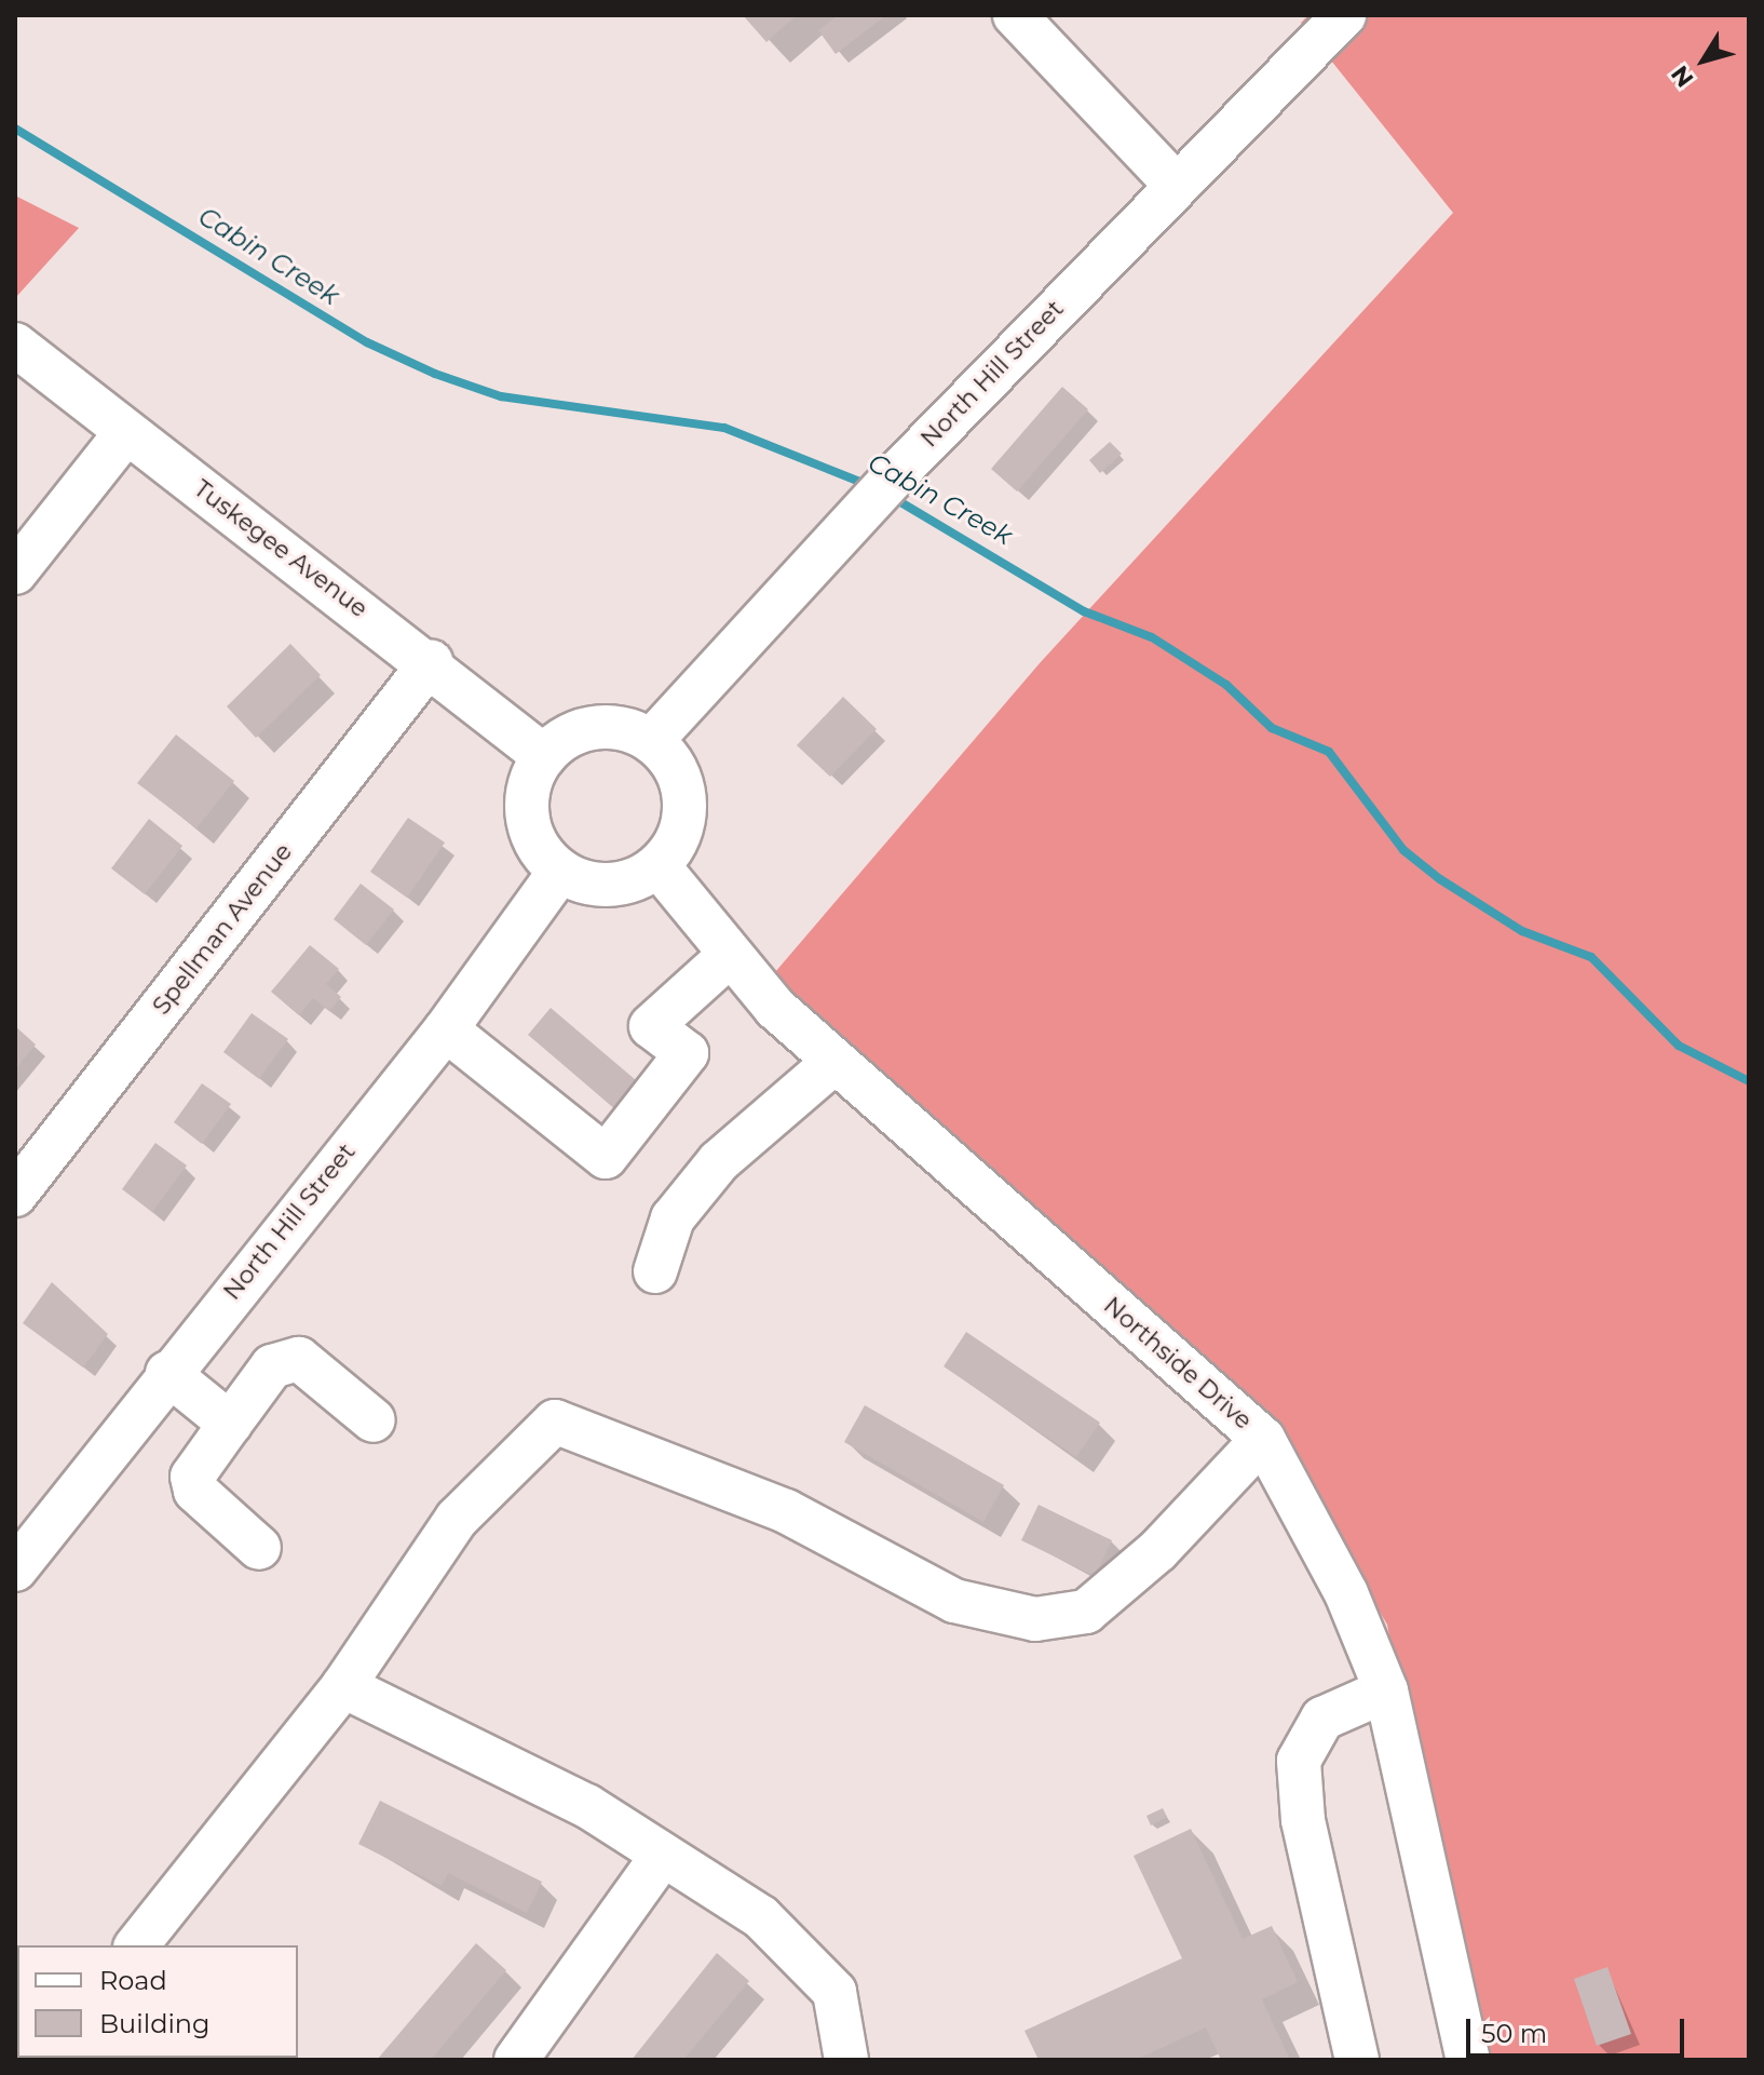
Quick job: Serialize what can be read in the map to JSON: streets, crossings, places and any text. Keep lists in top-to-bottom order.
{
  "streets": {
    "street": [
      "North Hill Street",
      "Tuskegee Avenue",
      "Spellman Avenue",
      "Northside Drive"
    ]
  },
  "crossings": [
    ["North Hill Street", "Tuskegee Avenue"],
    ["North Hill Street", "Northside Drive"],
    ["Tuskegee Avenue", "Spellman Avenue"],
    ["Tuskegee Avenue", "Northside Drive"]
  ],
  "water": ["Cabin Creek"],
  "legend": ["Road", "Building"],
  "scale_bar": "50 m",
  "north": "bottom left"
}
